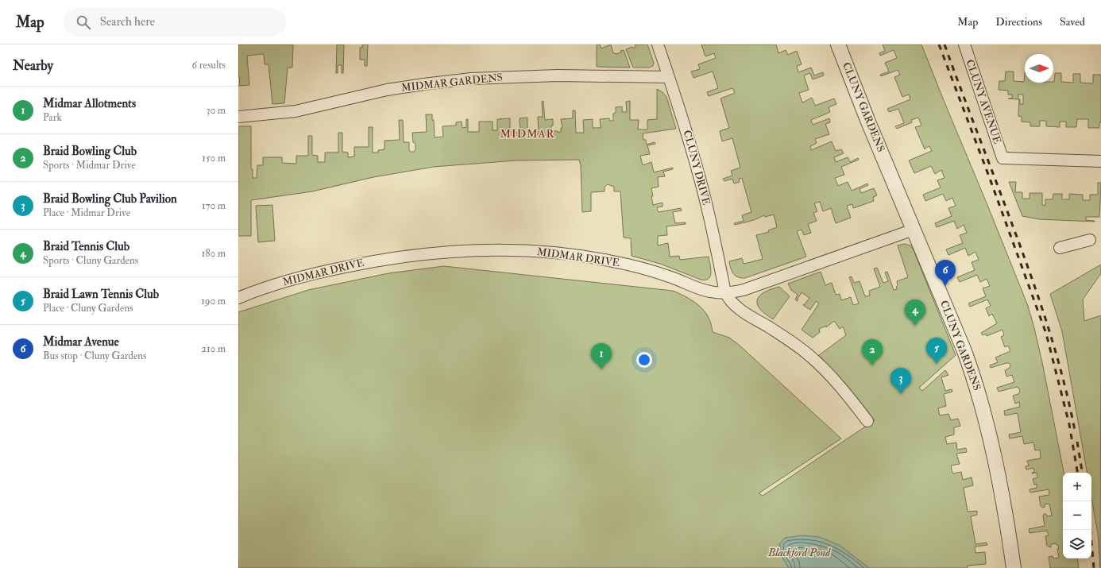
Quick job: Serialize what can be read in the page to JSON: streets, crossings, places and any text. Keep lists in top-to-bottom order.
{
  "streets": {
    "street": [
      "MIDMAR GARDENS",
      "CLUNY AVENUE",
      "CLUNY GARDENS",
      "CLUNY DRIVE",
      "MIDMAR DRIVE"
    ]
  },
  "crossings": [
    ["MIDMAR GARDENS", "CLUNY DRIVE"],
    ["CLUNY GARDENS", "MIDMAR DRIVE"],
    ["CLUNY DRIVE", "MIDMAR DRIVE"]
  ],
  "districts": ["MIDMAR"],
  "water": ["Blackford Pond"],
  "north": "right",
  "page": {
    "header": "Map",
    "search": "Search here",
    "nav": ["Map", "Directions", "Saved"],
    "heading": ["Nearby", "6 results"],
    "list": [
      {
        "mark": "1",
        "name": "Midmar Allotments",
        "note": "Park",
        "value": "30 m"
      },
      {
        "mark": "2",
        "name": "Braid Bowling Club",
        "note": "Sports · Midmar Drive",
        "value": "150 m"
      },
      {
        "mark": "3",
        "name": "Braid Bowling Club Pavilion",
        "note": "Place · Midmar Drive",
        "value": "170 m"
      },
      {
        "mark": "4",
        "name": "Braid Tennis Club",
        "note": "Sports · Cluny Gardens",
        "value": "180 m"
      },
      {
        "mark": "5",
        "name": "Braid Lawn Tennis Club",
        "note": "Place · Cluny Gardens",
        "value": "190 m"
      },
      {
        "mark": "6",
        "name": "Midmar Avenue",
        "note": "Bus stop · Cluny Gardens",
        "value": "210 m"
      }
    ],
    "pins": [
      "6",
      "4",
      "5",
      "2",
      "1",
      "3"
    ],
    "map_buttons": ["+", "−"]
  }
}
